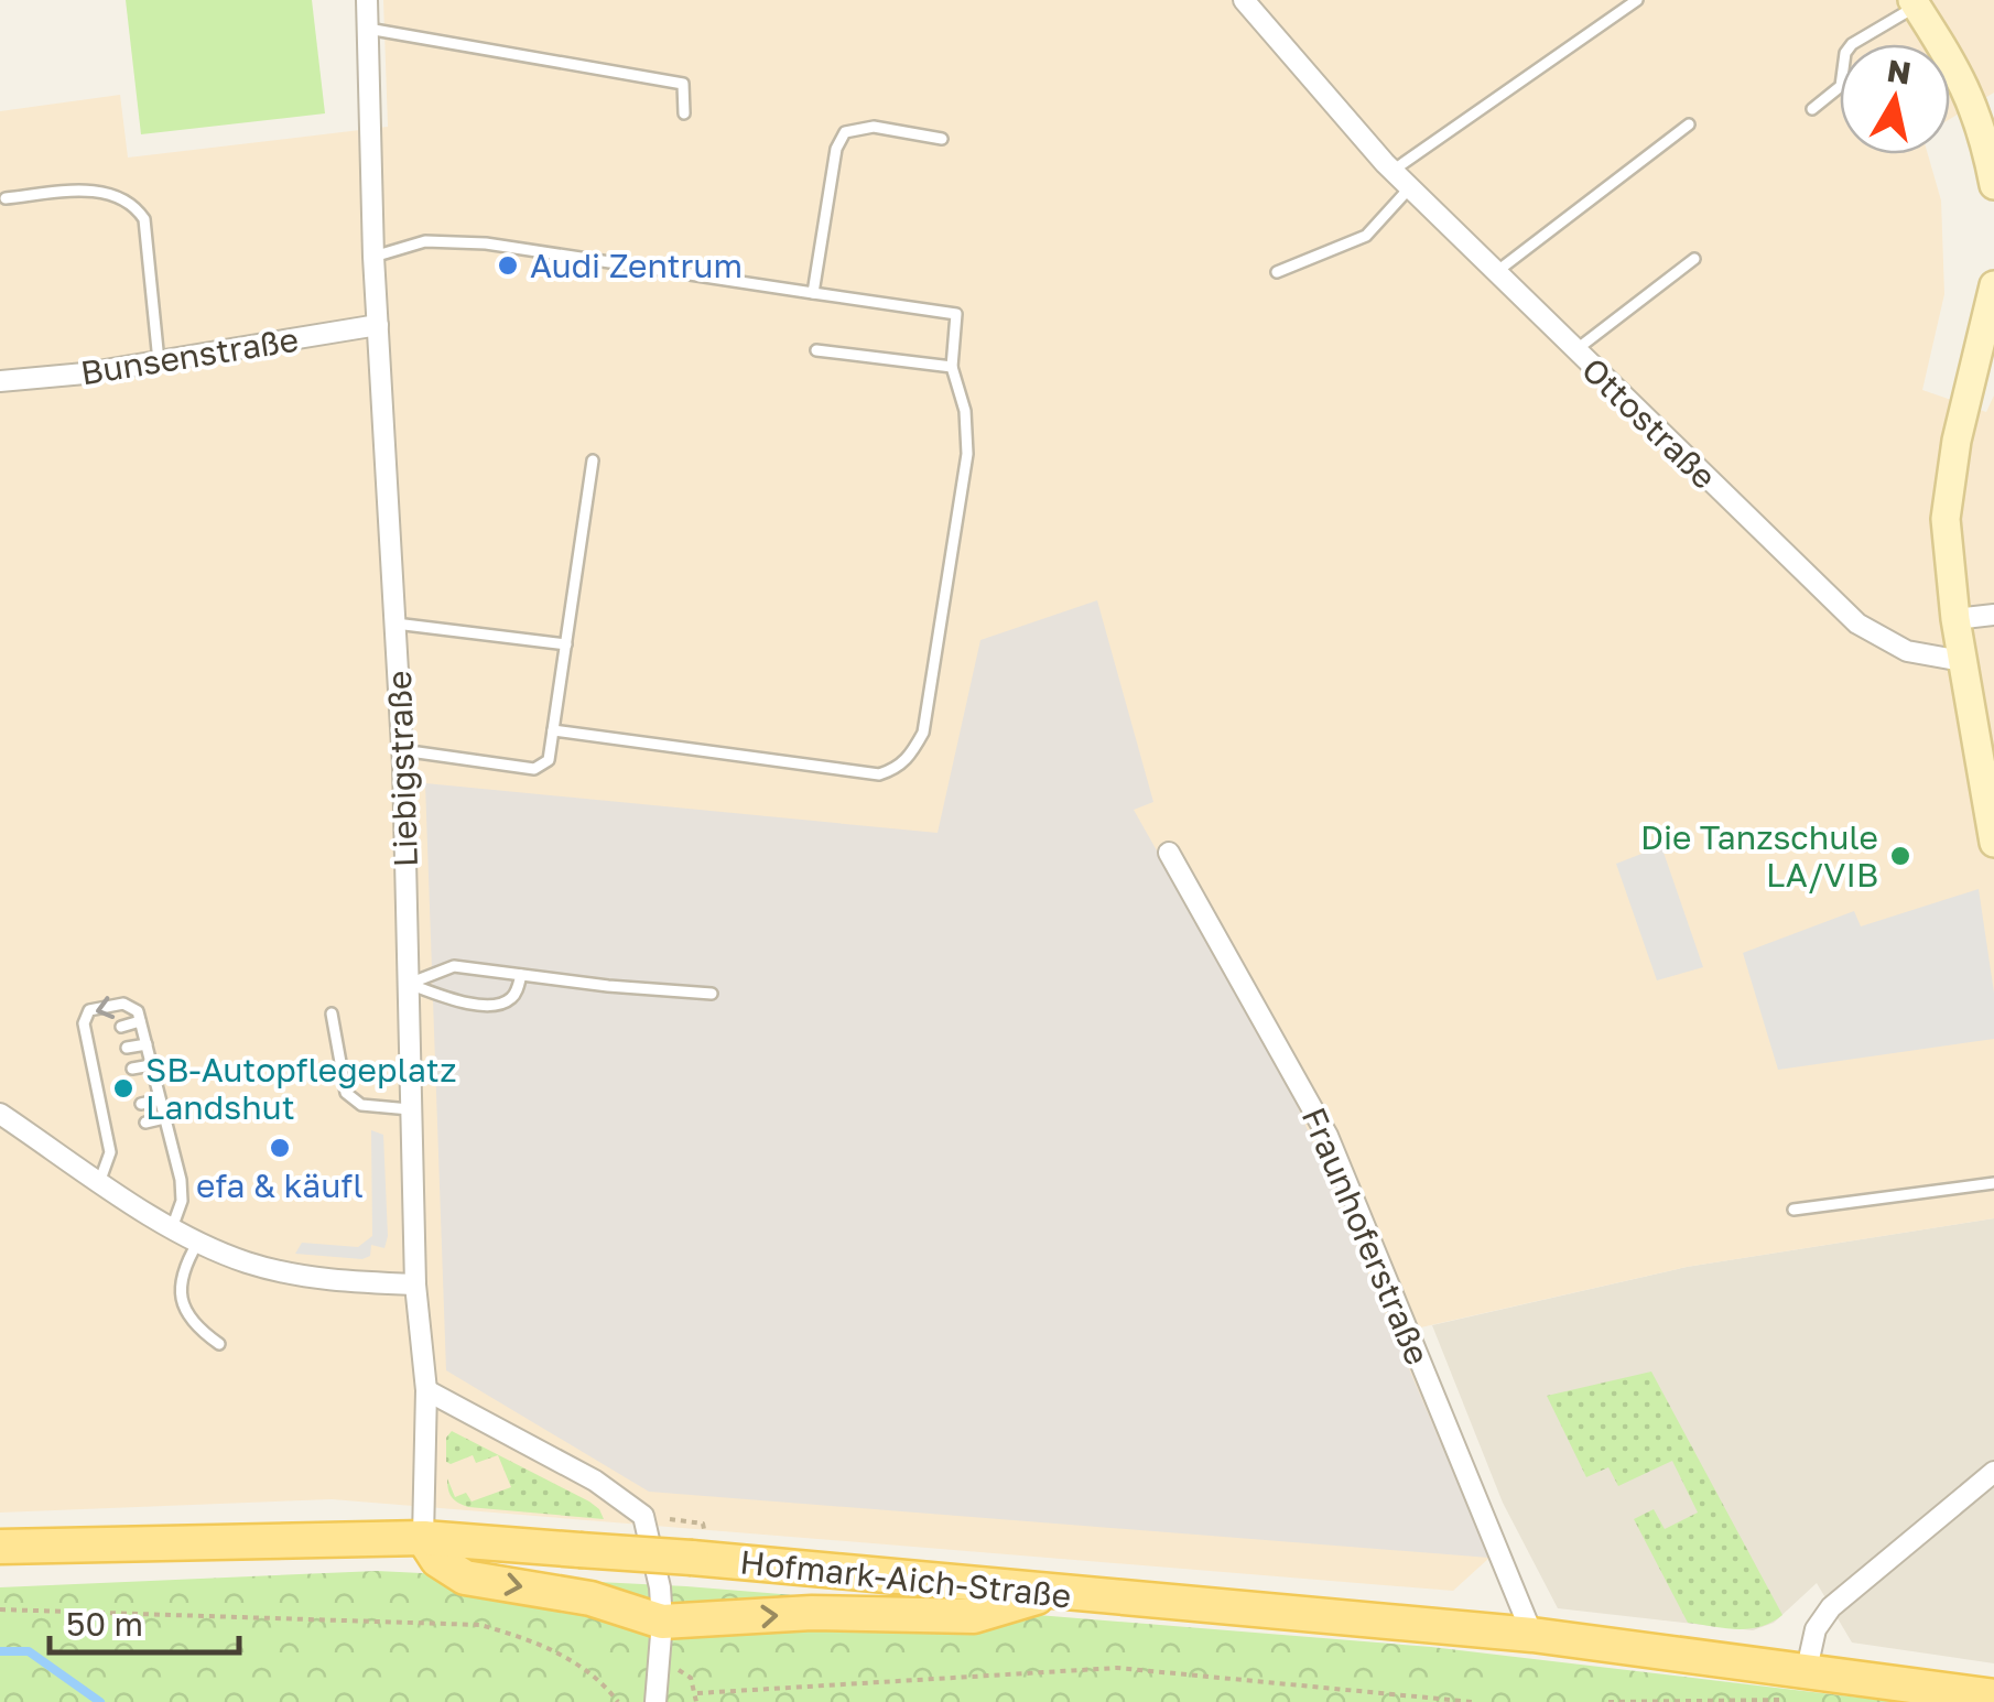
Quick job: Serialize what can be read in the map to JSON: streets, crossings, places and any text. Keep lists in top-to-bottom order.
{
  "streets": {
    "main road": ["Hofmark-Aich-Straße"],
    "street": [
      "Bunsenstraße",
      "Ottostraße",
      "Liebigstraße",
      "Fraunhoferstraße"
    ]
  },
  "crossings": [
    ["Bunsenstraße", "Liebigstraße"],
    ["Liebigstraße", "Hofmark-Aich-Straße"],
    ["Fraunhoferstraße", "Hofmark-Aich-Straße"]
  ],
  "places": [
    "Audi Zentrum",
    "Die Tanzschule LA/VIB",
    "SB-Autopflegeplatz Landshut",
    "efa & käufl"
  ],
  "scale_bar": "50 m",
  "north": "top"
}
